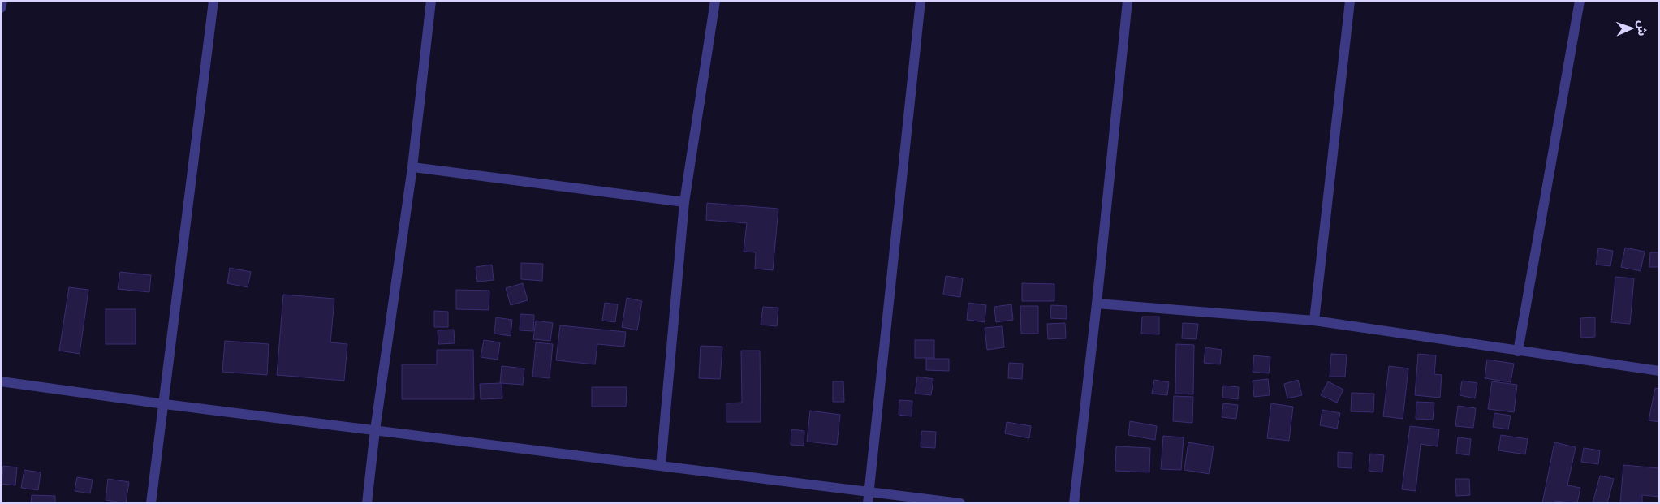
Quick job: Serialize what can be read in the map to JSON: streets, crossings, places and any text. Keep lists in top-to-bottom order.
{
  "north": "right"
}
